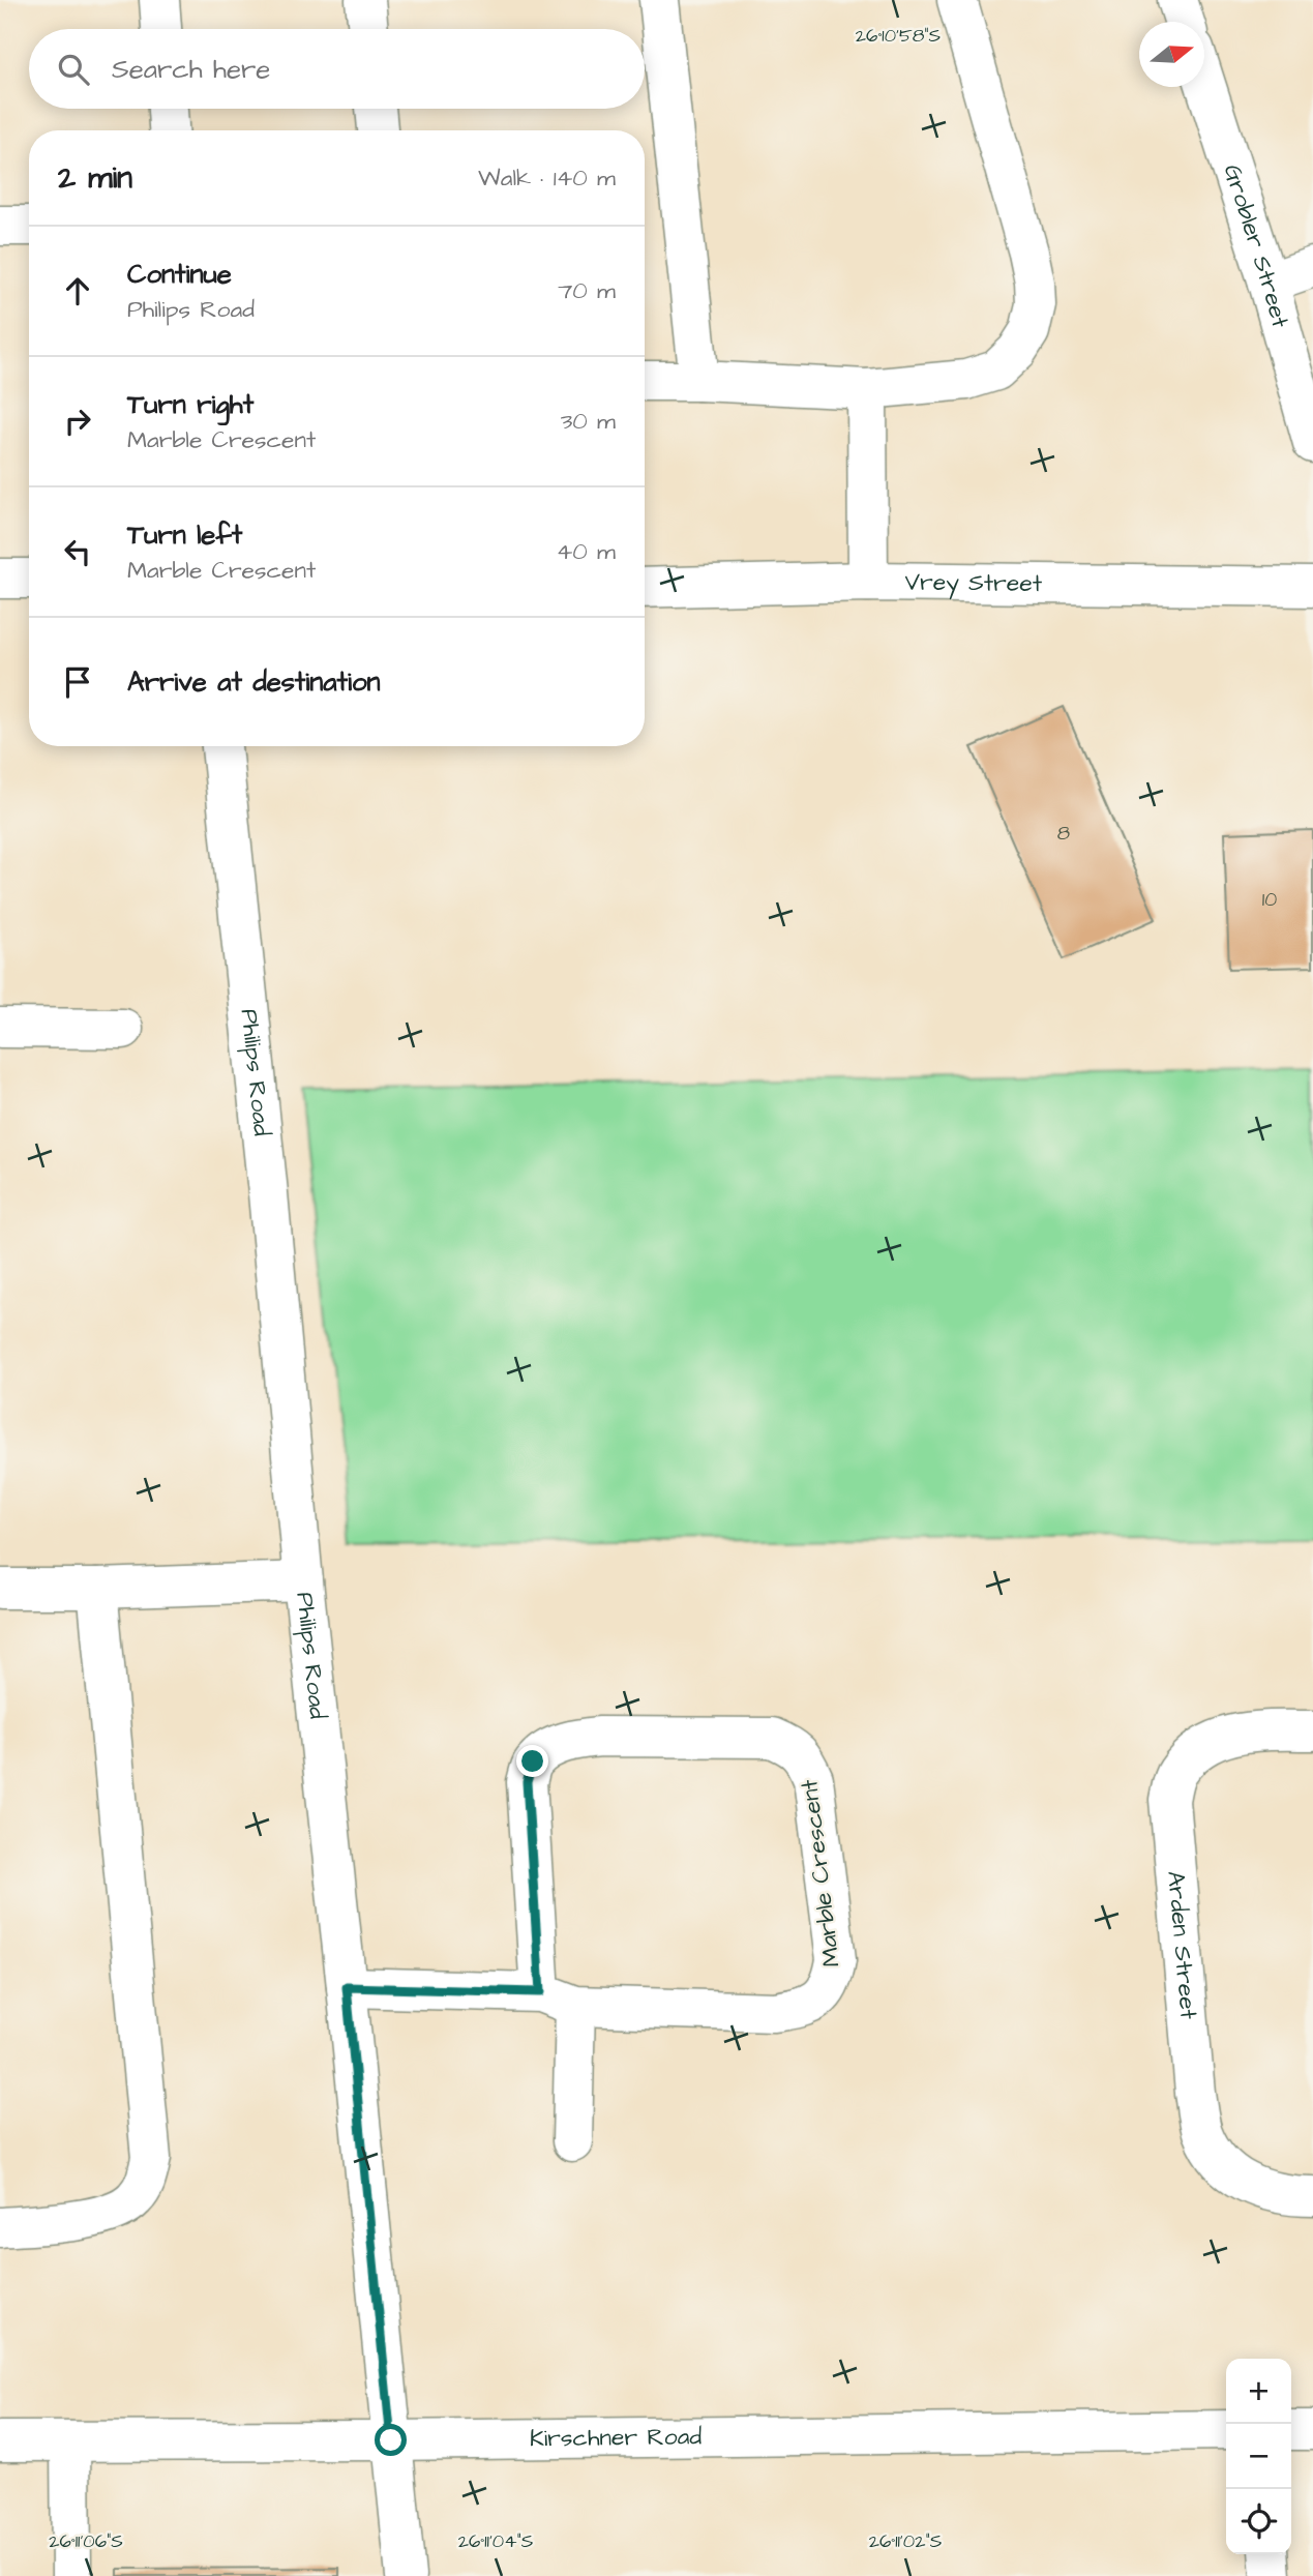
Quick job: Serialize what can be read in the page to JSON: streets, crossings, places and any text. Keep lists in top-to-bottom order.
{
  "streets": {
    "street": [
      "Grobler Street",
      "Vrey Street",
      "Philips Road",
      "Marble Crescent",
      "Arden Street",
      "Kirschner Road"
    ]
  },
  "crossings": [
    ["Philips Road", "Marble Crescent"],
    ["Philips Road", "Kirschner Road"]
  ],
  "house_numbers": ["8", "10"],
  "north": "right",
  "page": {
    "search": "Search here",
    "heading": ["2 min", "Walk · 140 m"],
    "list": [
      ["Continue", "Philips Road", "70 m"],
      ["Turn right", "Marble Crescent", "30 m"],
      ["Turn left", "Marble Crescent", "40 m"],
      "Arrive at destination"
    ],
    "map_buttons": ["+", "−"]
  },
  "coordinates": [
    "26°10'58\"S",
    "26°11'06\"S",
    "26°11'04\"S",
    "26°11'02\"S"
  ]
}
